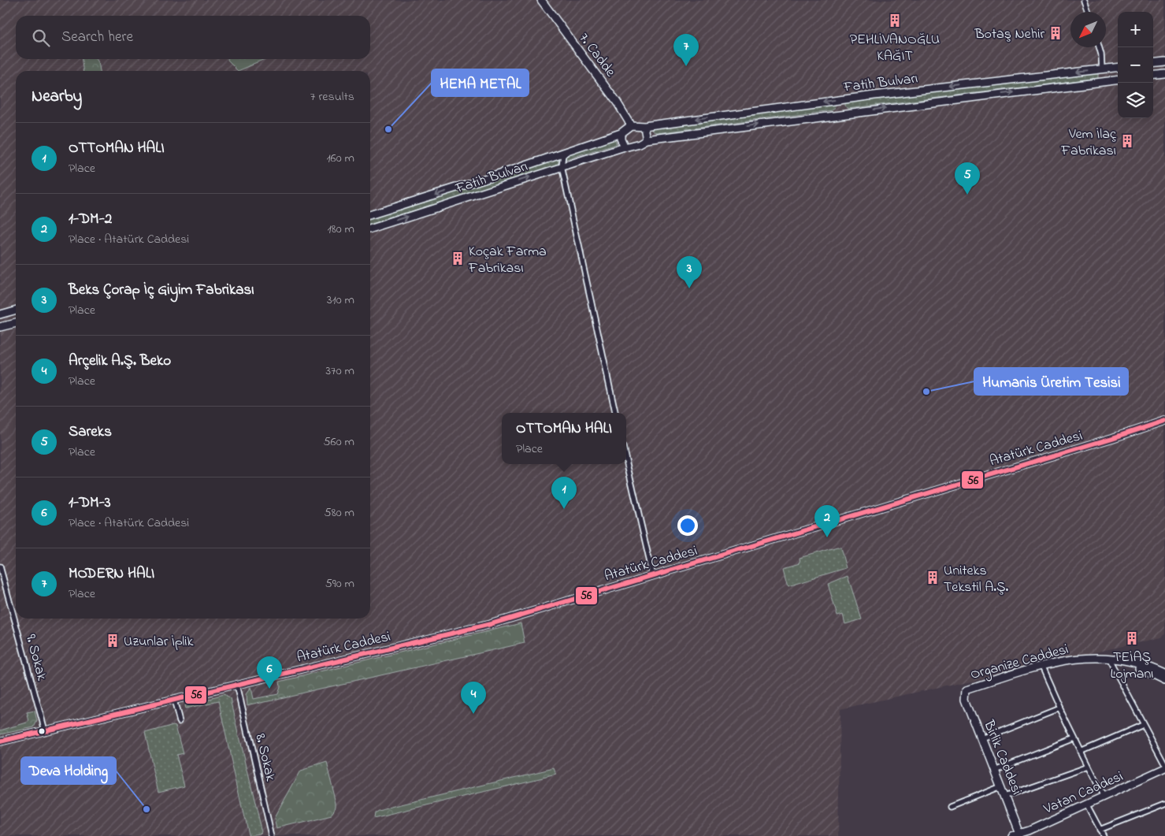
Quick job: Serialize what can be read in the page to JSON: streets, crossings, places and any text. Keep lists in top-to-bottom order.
{
  "streets": {
    "street": [
      "7. Cadde",
      "Fatih Bulvarı",
      "Atatürk Caddesi",
      "9. Sokak",
      "Organize Caddesi",
      "8. Sokak",
      "Birlik Caddesi",
      "Vatan Caddesi"
    ]
  },
  "crossings": [
    ["7. Cadde", "Fatih Bulvarı"],
    ["Atatürk Caddesi", "9. Sokak"],
    ["Atatürk Caddesi", "8. Sokak"],
    ["Organize Caddesi", "Birlik Caddesi"],
    ["Birlik Caddesi", "Vatan Caddesi"]
  ],
  "places": {
    "building": [
      "PEHLİVANOĞLU KAĞIT",
      "Botaş Nehir",
      "Vem İlaç Fabrikası",
      "Koçak Farma Fabrikası",
      "Uniteks Tekstil A.Ş.",
      "TEİAŞ Lojmanı",
      "Uzunlar İplik"
    ],
    "other": ["HEMA METAL", "Humanis Üretim Tesisi", "Deva Holding"]
  },
  "lines": ["transit line 56"],
  "north": "bottom left",
  "page": {
    "map_buttons": ["+", "−"],
    "search": "Search here",
    "pins": [
      "7",
      "5",
      "3",
      "1",
      "2",
      "6",
      "4"
    ],
    "heading": ["Nearby", "7 results"],
    "list": [
      {
        "mark": "1",
        "name": "OTTOMAN HALI",
        "note": "Place",
        "value": "160 m"
      },
      {
        "mark": "2",
        "name": "1-DM-2",
        "note": "Place · Atatürk Caddesi",
        "value": "180 m"
      },
      {
        "mark": "3",
        "name": "Beks Çorap İç Giyim Fabrikası",
        "note": "Place",
        "value": "310 m"
      },
      {
        "mark": "4",
        "name": "Arçelik A.Ş. Beko",
        "note": "Place",
        "value": "370 m"
      },
      {
        "mark": "5",
        "name": "Sareks",
        "note": "Place",
        "value": "560 m"
      },
      {
        "mark": "6",
        "name": "1-DM-3",
        "note": "Place · Atatürk Caddesi",
        "value": "580 m"
      },
      {
        "mark": "7",
        "name": "MODERN HALI",
        "note": "Place",
        "value": "590 m"
      }
    ],
    "popup": ["OTTOMAN HALI", "Place"]
  }
}
